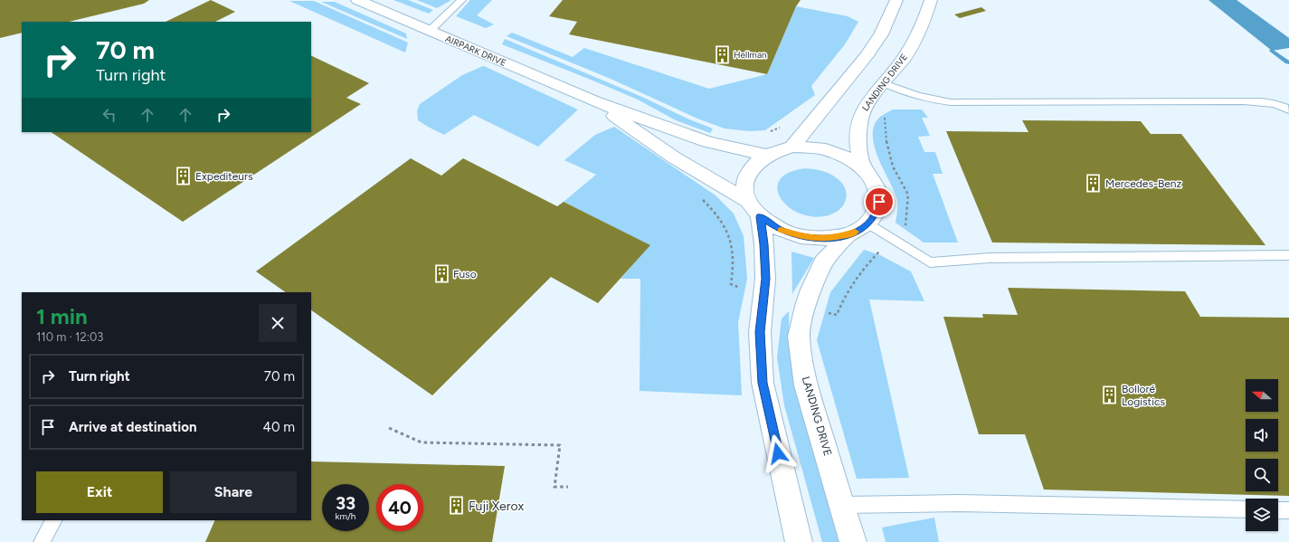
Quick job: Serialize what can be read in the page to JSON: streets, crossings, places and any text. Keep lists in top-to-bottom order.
{
  "streets": {
    "street": ["AIRPARK DRIVE", "LANDING DRIVE"]
  },
  "crossings": [
    ["AIRPARK DRIVE", "LANDING DRIVE"]
  ],
  "places": {
    "building": [
      "Hellman",
      "Expediteurs",
      "Mercedes-Benz",
      "Fuso",
      "Bolloré Logistics",
      "Fuji Xerox"
    ]
  },
  "north": "left",
  "page": {
    "turn": ["70 m", "Turn right"],
    "heading": ["1 min", "110 m · 12:03"],
    "list": [
      {
        "name": "Turn right",
        "value": "70 m"
      },
      {
        "name": "Arrive at destination",
        "value": "40 m"
      }
    ],
    "buttons": ["Exit", "Share"],
    "speed": "33 km/h",
    "limit": "40"
  }
}
